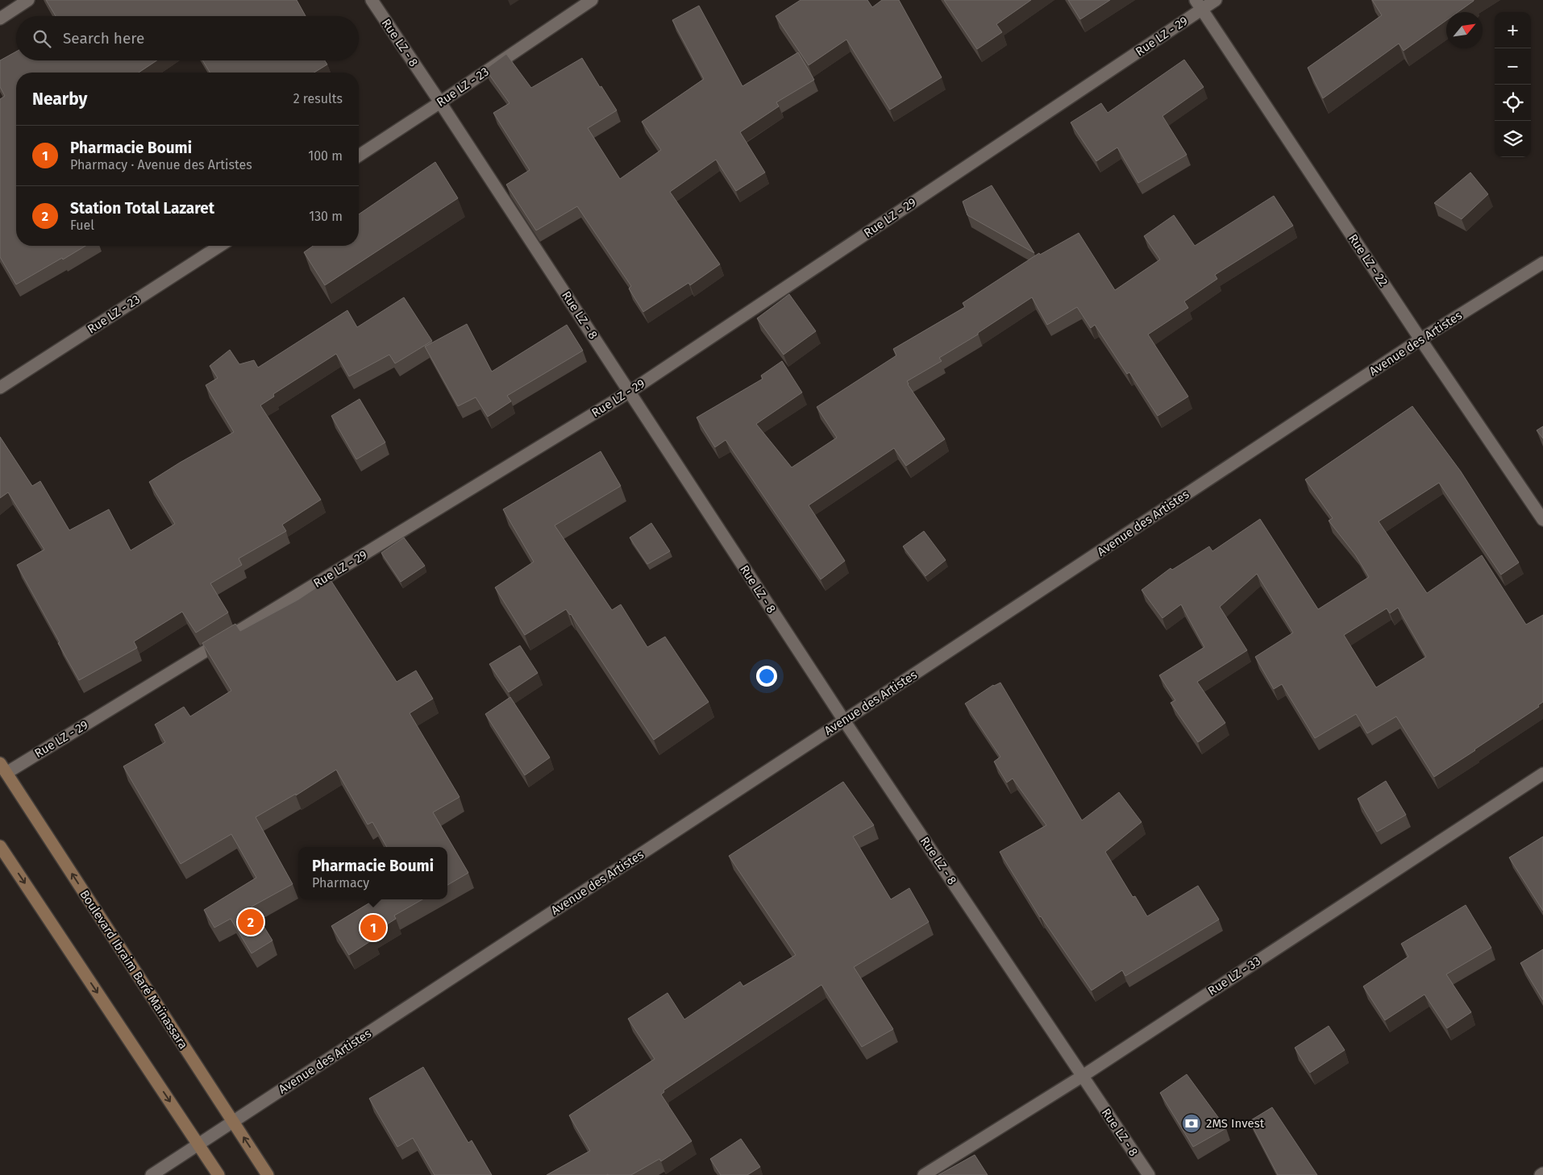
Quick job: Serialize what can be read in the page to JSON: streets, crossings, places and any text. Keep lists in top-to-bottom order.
{
  "streets": {
    "main road": ["Boulevard Ibraim Baré Maïnassara"],
    "street": [
      "Rue LZ - 29",
      "Rue LZ - 8",
      "Rue LZ - 23",
      "Rue LZ - 22",
      "Avenue des Artistes",
      "Rue LZ - 33"
    ]
  },
  "crossings": [
    ["Rue LZ - 29", "Rue LZ - 8"],
    ["Rue LZ - 29", "Rue LZ - 22"],
    ["Rue LZ - 29", "Boulevard Ibraim Baré Maïnassara"],
    ["Rue LZ - 8", "Rue LZ - 23"],
    ["Rue LZ - 8", "Avenue des Artistes"],
    ["Rue LZ - 8", "Rue LZ - 33"],
    ["Rue LZ - 22", "Avenue des Artistes"],
    ["Avenue des Artistes", "Boulevard Ibraim Baré Maïnassara"]
  ],
  "places": {
    "bank": ["2MS Invest"]
  },
  "north": "top right",
  "page": {
    "map_buttons": ["+", "−"],
    "search": "Search here",
    "heading": ["Nearby", "2 results"],
    "list": [
      {
        "mark": "1",
        "name": "Pharmacie Boumi",
        "note": "Pharmacy · Avenue des Artistes",
        "value": "100 m"
      },
      {
        "mark": "2",
        "name": "Station Total Lazaret",
        "note": "Fuel",
        "value": "130 m"
      }
    ],
    "popup": ["Pharmacie Boumi", "Pharmacy"],
    "pins": ["2", "1"]
  }
}
